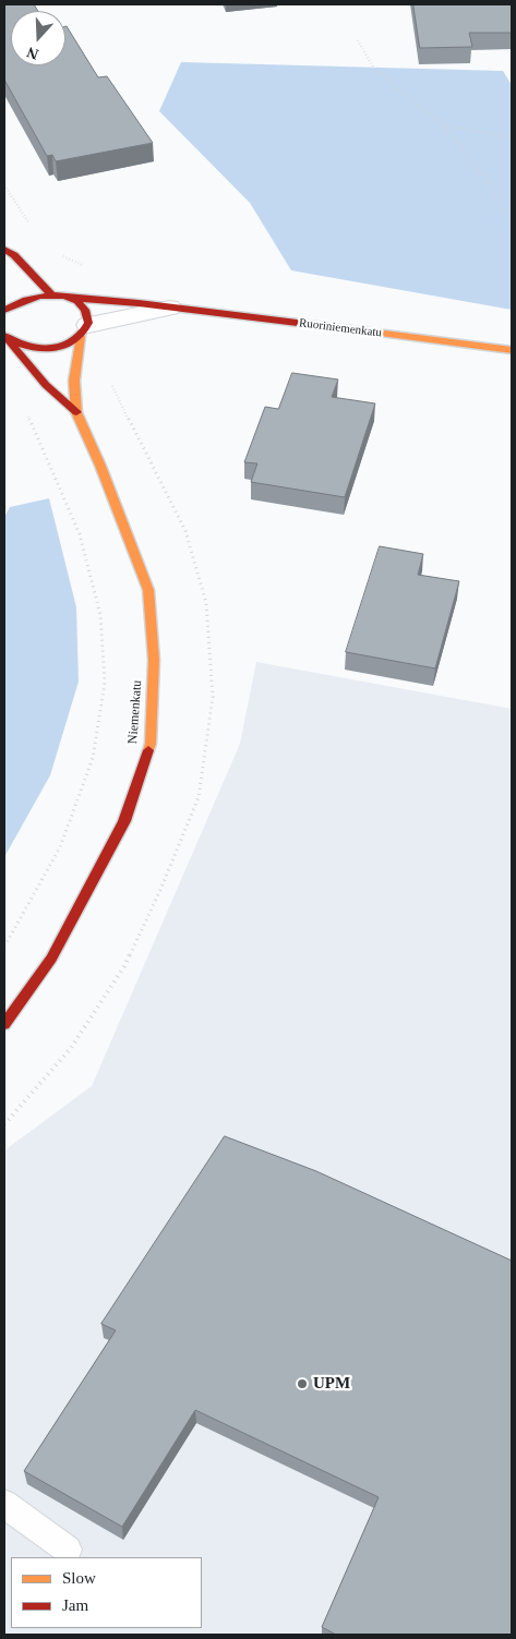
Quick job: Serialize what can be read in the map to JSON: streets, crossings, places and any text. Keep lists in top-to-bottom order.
{
  "streets": {
    "street": ["Ruoriniemenkatu", "Niemenkatu"]
  },
  "crossings": [
    ["Ruoriniemenkatu", "Niemenkatu"]
  ],
  "places": ["UPM"],
  "legend": ["Slow", "Jam"],
  "north": "bottom"
}
